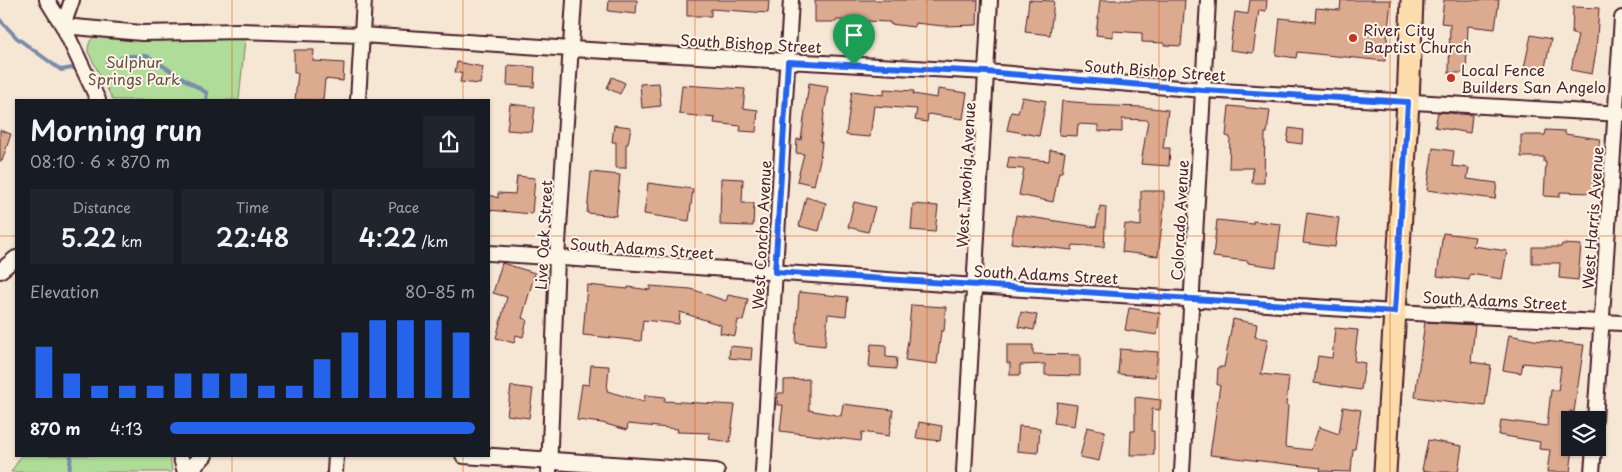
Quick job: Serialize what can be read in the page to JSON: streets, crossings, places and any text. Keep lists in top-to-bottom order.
{
  "streets": {
    "street": [
      "South Bishop Street",
      "West Twohig Avenue",
      "West Harris Avenue",
      "Colorado Avenue",
      "Live Oak Street",
      "West Concho Avenue",
      "South Adams Street"
    ]
  },
  "crossings": [
    ["South Bishop Street", "West Twohig Avenue"],
    ["South Bishop Street", "West Harris Avenue"],
    ["South Bishop Street", "Colorado Avenue"],
    ["South Bishop Street", "Live Oak Street"],
    ["South Bishop Street", "West Concho Avenue"],
    ["West Twohig Avenue", "South Adams Street"],
    ["West Harris Avenue", "South Adams Street"],
    ["Colorado Avenue", "South Adams Street"],
    ["Live Oak Street", "South Adams Street"],
    ["West Concho Avenue", "South Adams Street"]
  ],
  "parks": ["Sulphur Springs Park"],
  "places": ["River City Baptist Church", "Local Fence Builders San Angelo"],
  "page": {
    "heading": ["Morning run", "08:10 · 6 × 870 m"],
    "stats": [
      ["Distance", "5.22 km"],
      ["Time", "22:48"],
      ["Pace", "4:22 /km"]
    ],
    "chart": ["Elevation", "80–85 m"],
    "list": [
      {
        "name": "870 m",
        "note": "4:13"
      }
    ]
  }
}
